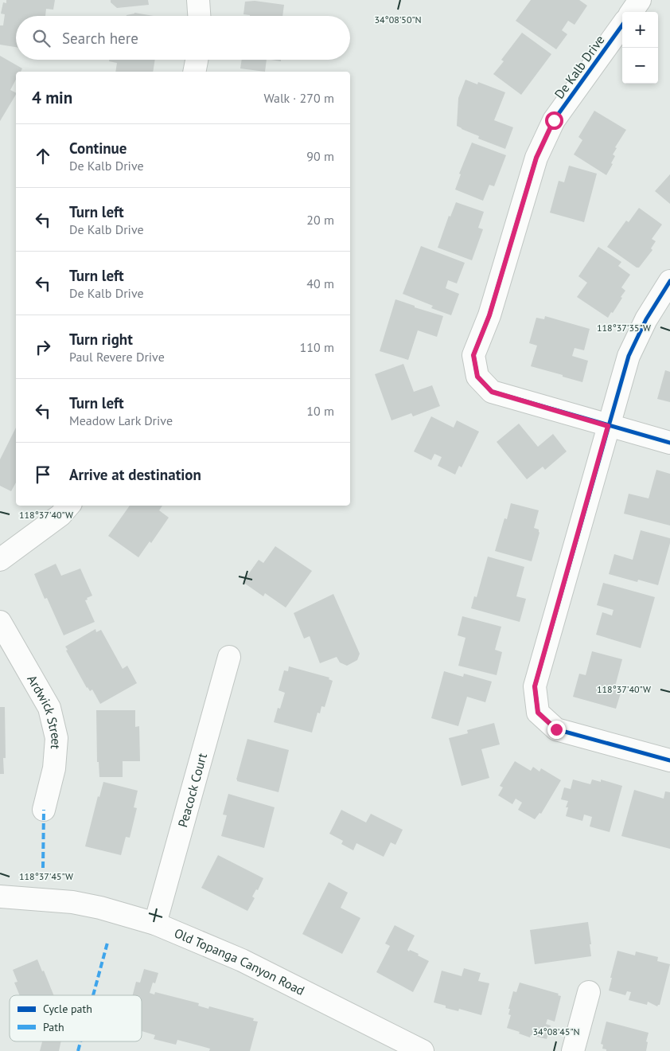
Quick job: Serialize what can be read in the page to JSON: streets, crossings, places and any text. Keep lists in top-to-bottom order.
{
  "streets": {
    "street": [
      "De Kalb Drive",
      "Ardwick Street",
      "Peacock Court",
      "Old Topanga Canyon Road"
    ]
  },
  "crossings": [
    ["Peacock Court", "Old Topanga Canyon Road"]
  ],
  "legend": ["Cycle path", "Path"],
  "page": {
    "map_buttons": ["+", "−"],
    "search": "Search here",
    "heading": ["4 min", "Walk · 270 m"],
    "list": [
      ["Continue", "De Kalb Drive", "90 m"],
      ["Turn left", "De Kalb Drive", "20 m"],
      ["Turn left", "De Kalb Drive", "40 m"],
      ["Turn right", "Paul Revere Drive", "110 m"],
      ["Turn left", "Meadow Lark Drive", "10 m"],
      "Arrive at destination"
    ]
  },
  "coordinates": [
    "34°08'50\"N",
    "118°37'35\"W",
    "118°37'40\"W",
    "118°37'45\"W",
    "34°08'45\"N"
  ]
}
